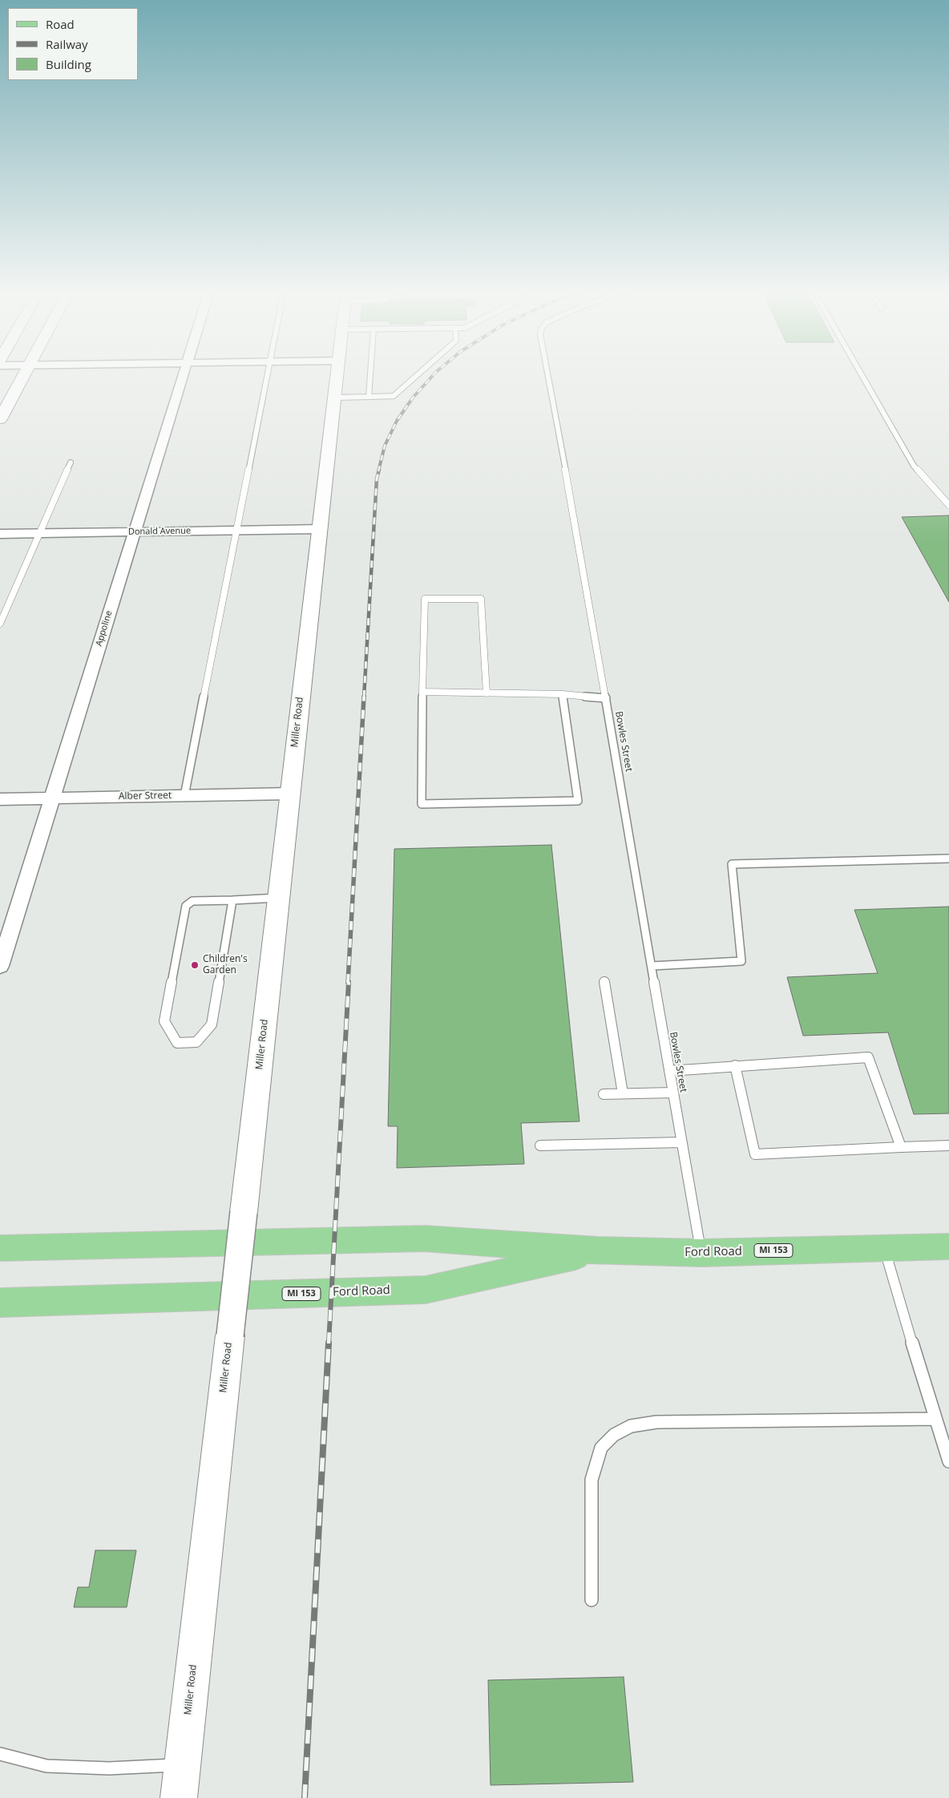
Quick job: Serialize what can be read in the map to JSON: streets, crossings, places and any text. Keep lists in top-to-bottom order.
{
  "streets": {
    "main road": ["MI 153", "Ford Road"],
    "street": [
      "Donald Avenue",
      "Appoline",
      "Miller Road",
      "Alber Street"
    ],
    "lane": ["Bowles Street"]
  },
  "crossings": [
    ["Donald Avenue", "Appoline"],
    ["Donald Avenue", "Miller Road"],
    ["Appoline", "Alber Street"],
    ["Miller Road", "Alber Street"],
    ["Bowles Street", "Ford Road"]
  ],
  "places": ["Children's Garden"],
  "legend": ["Road", "Railway", "Building"]
}
